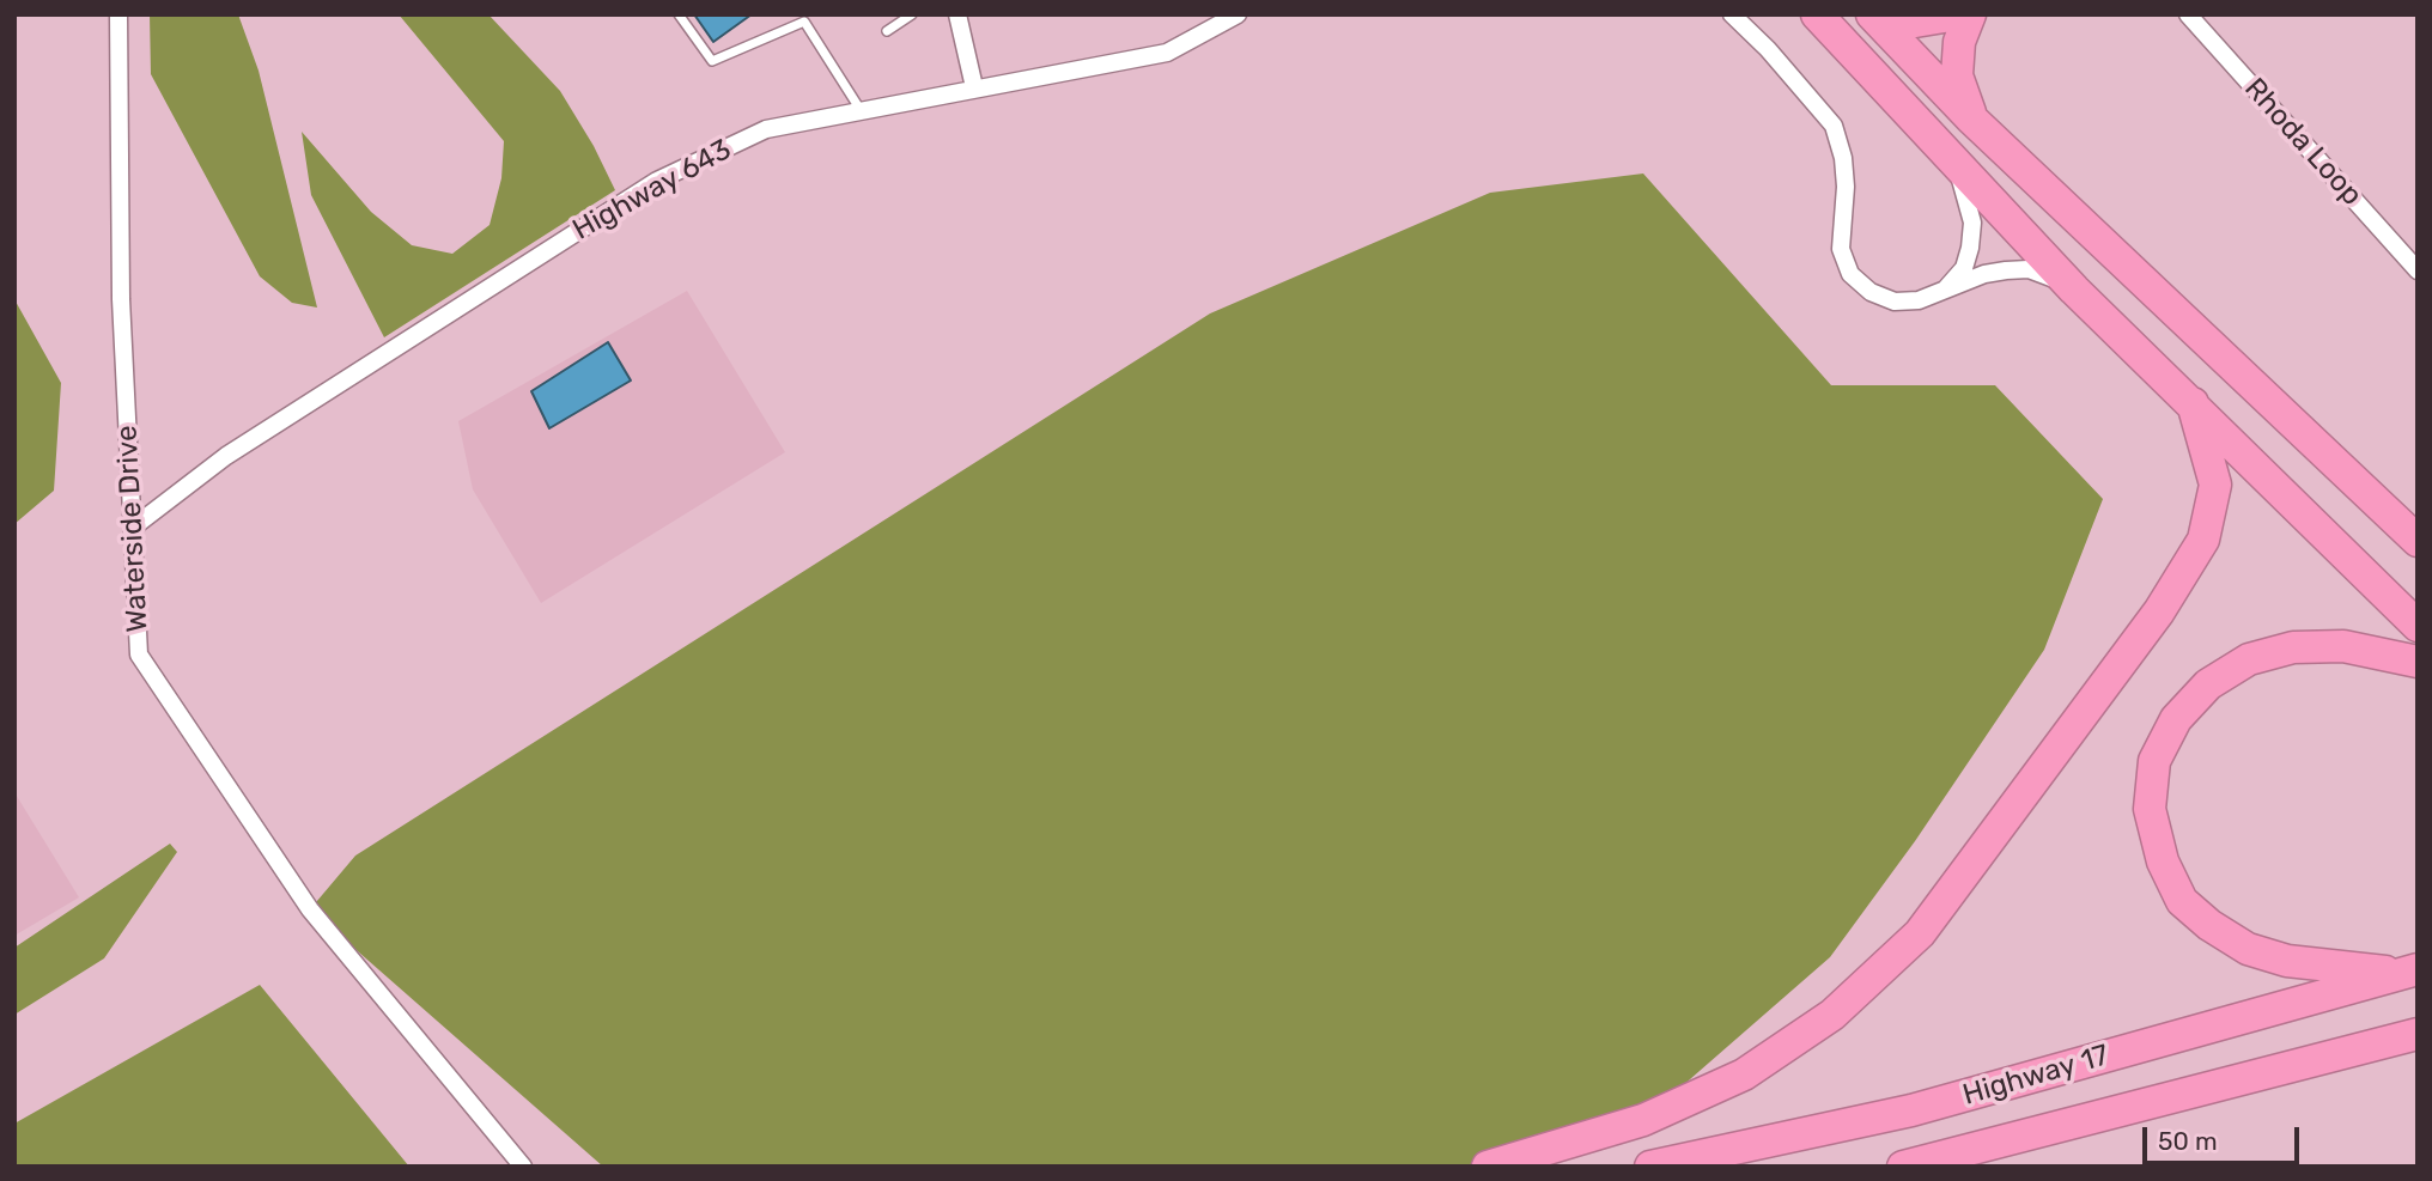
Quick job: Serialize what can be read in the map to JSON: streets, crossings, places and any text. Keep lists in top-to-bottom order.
{
  "streets": {
    "highway": ["Highway 17"],
    "street": ["Rhoda Loop", "Highway 643", "Waterside Drive"]
  },
  "crossings": [
    ["Highway 643", "Waterside Drive"]
  ],
  "scale_bar": "50 m"
}
